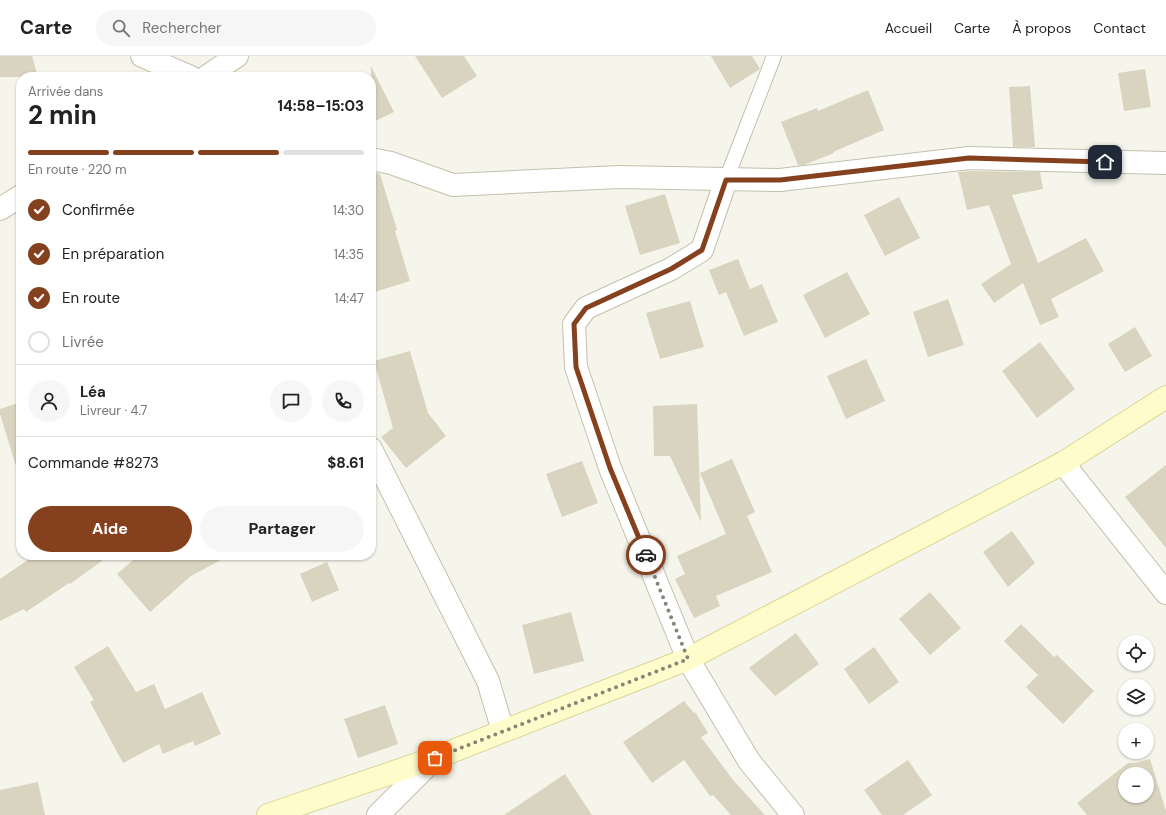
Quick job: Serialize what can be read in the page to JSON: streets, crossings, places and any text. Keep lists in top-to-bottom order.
{
  "page": {
    "header": "Carte",
    "search": "Rechercher",
    "nav": [
      "Accueil",
      "Carte",
      "À propos",
      "Contact"
    ],
    "heading": ["2 min", "Arrivée dans", "14:58–15:03"],
    "panel": [
      "Léa",
      "Livreur · 4.7",
      "Commande #8273",
      "$8.61"
    ],
    "bar": "En route · 220 m",
    "list": [
      ["Confirmée", "14:30"],
      ["En préparation", "14:35"],
      ["En route", "14:47"],
      "Livrée"
    ],
    "buttons": ["Aide", "Partager"],
    "map_buttons": ["+", "−"]
  }
}
